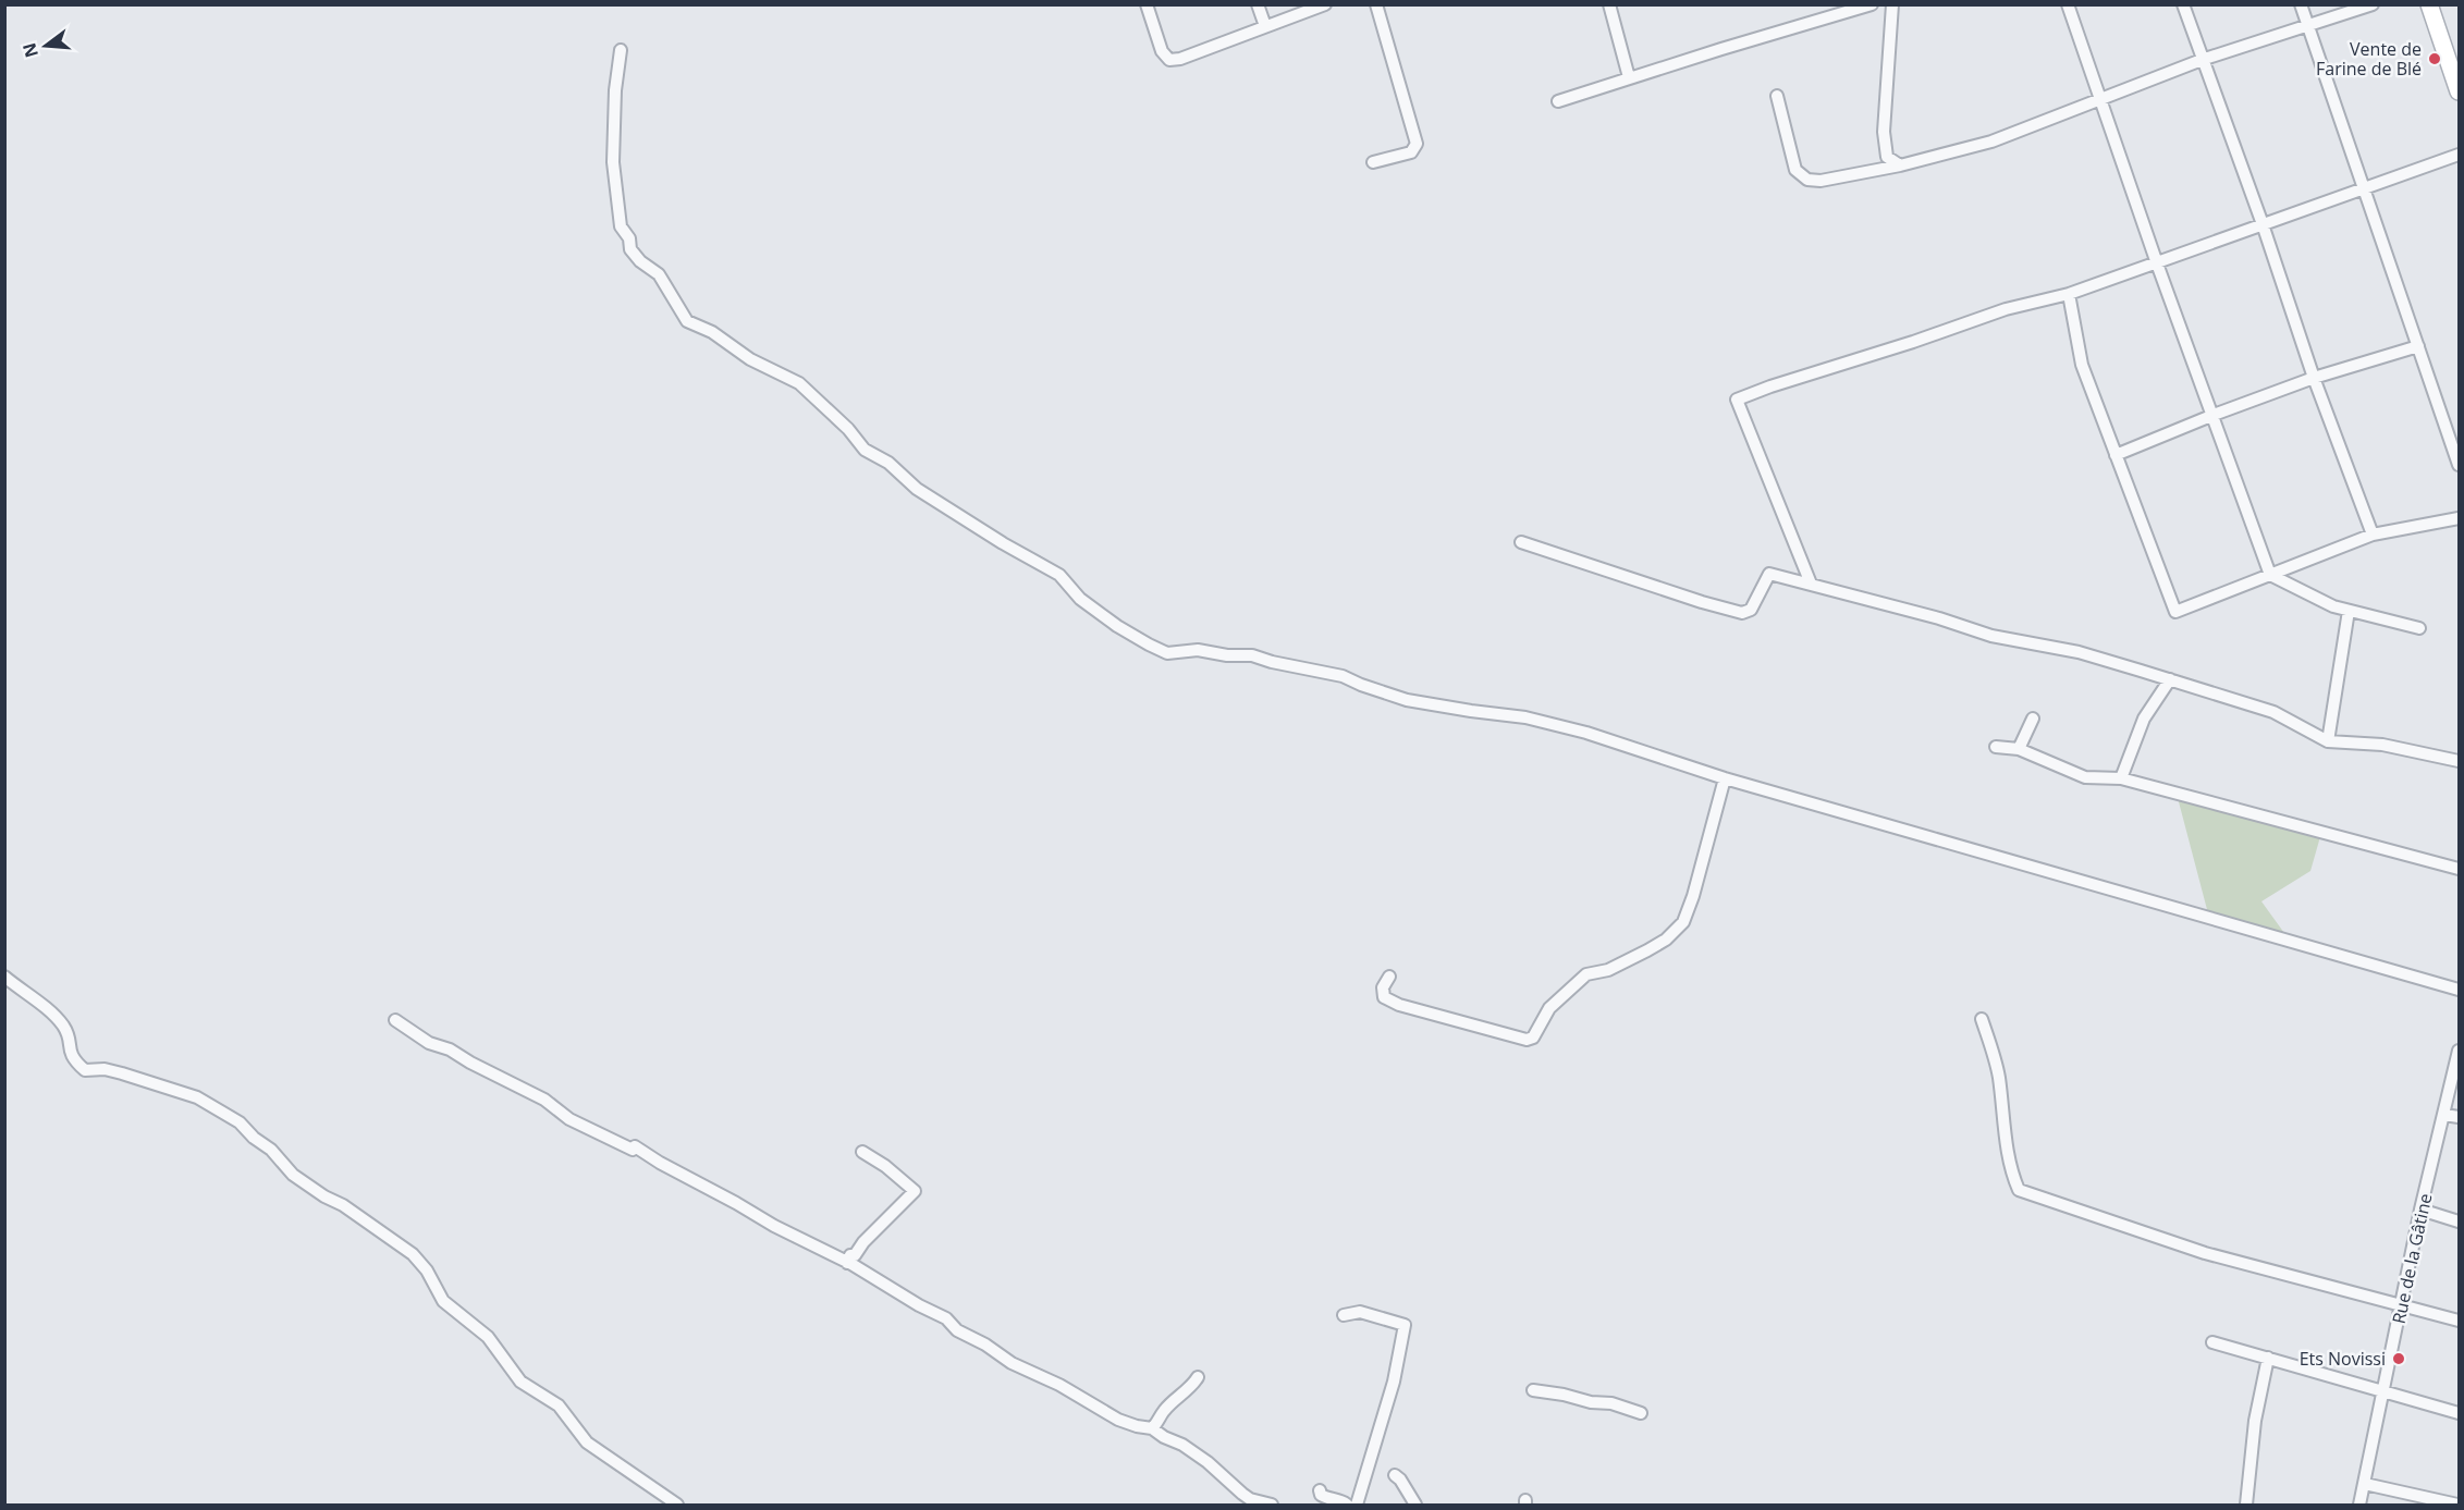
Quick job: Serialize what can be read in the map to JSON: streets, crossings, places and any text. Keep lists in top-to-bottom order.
{
  "streets": {
    "street": ["Rue de la Gâtine"]
  },
  "places": ["Vente de Farine de Blé", "Ets Novissi"],
  "north": "left"
}
